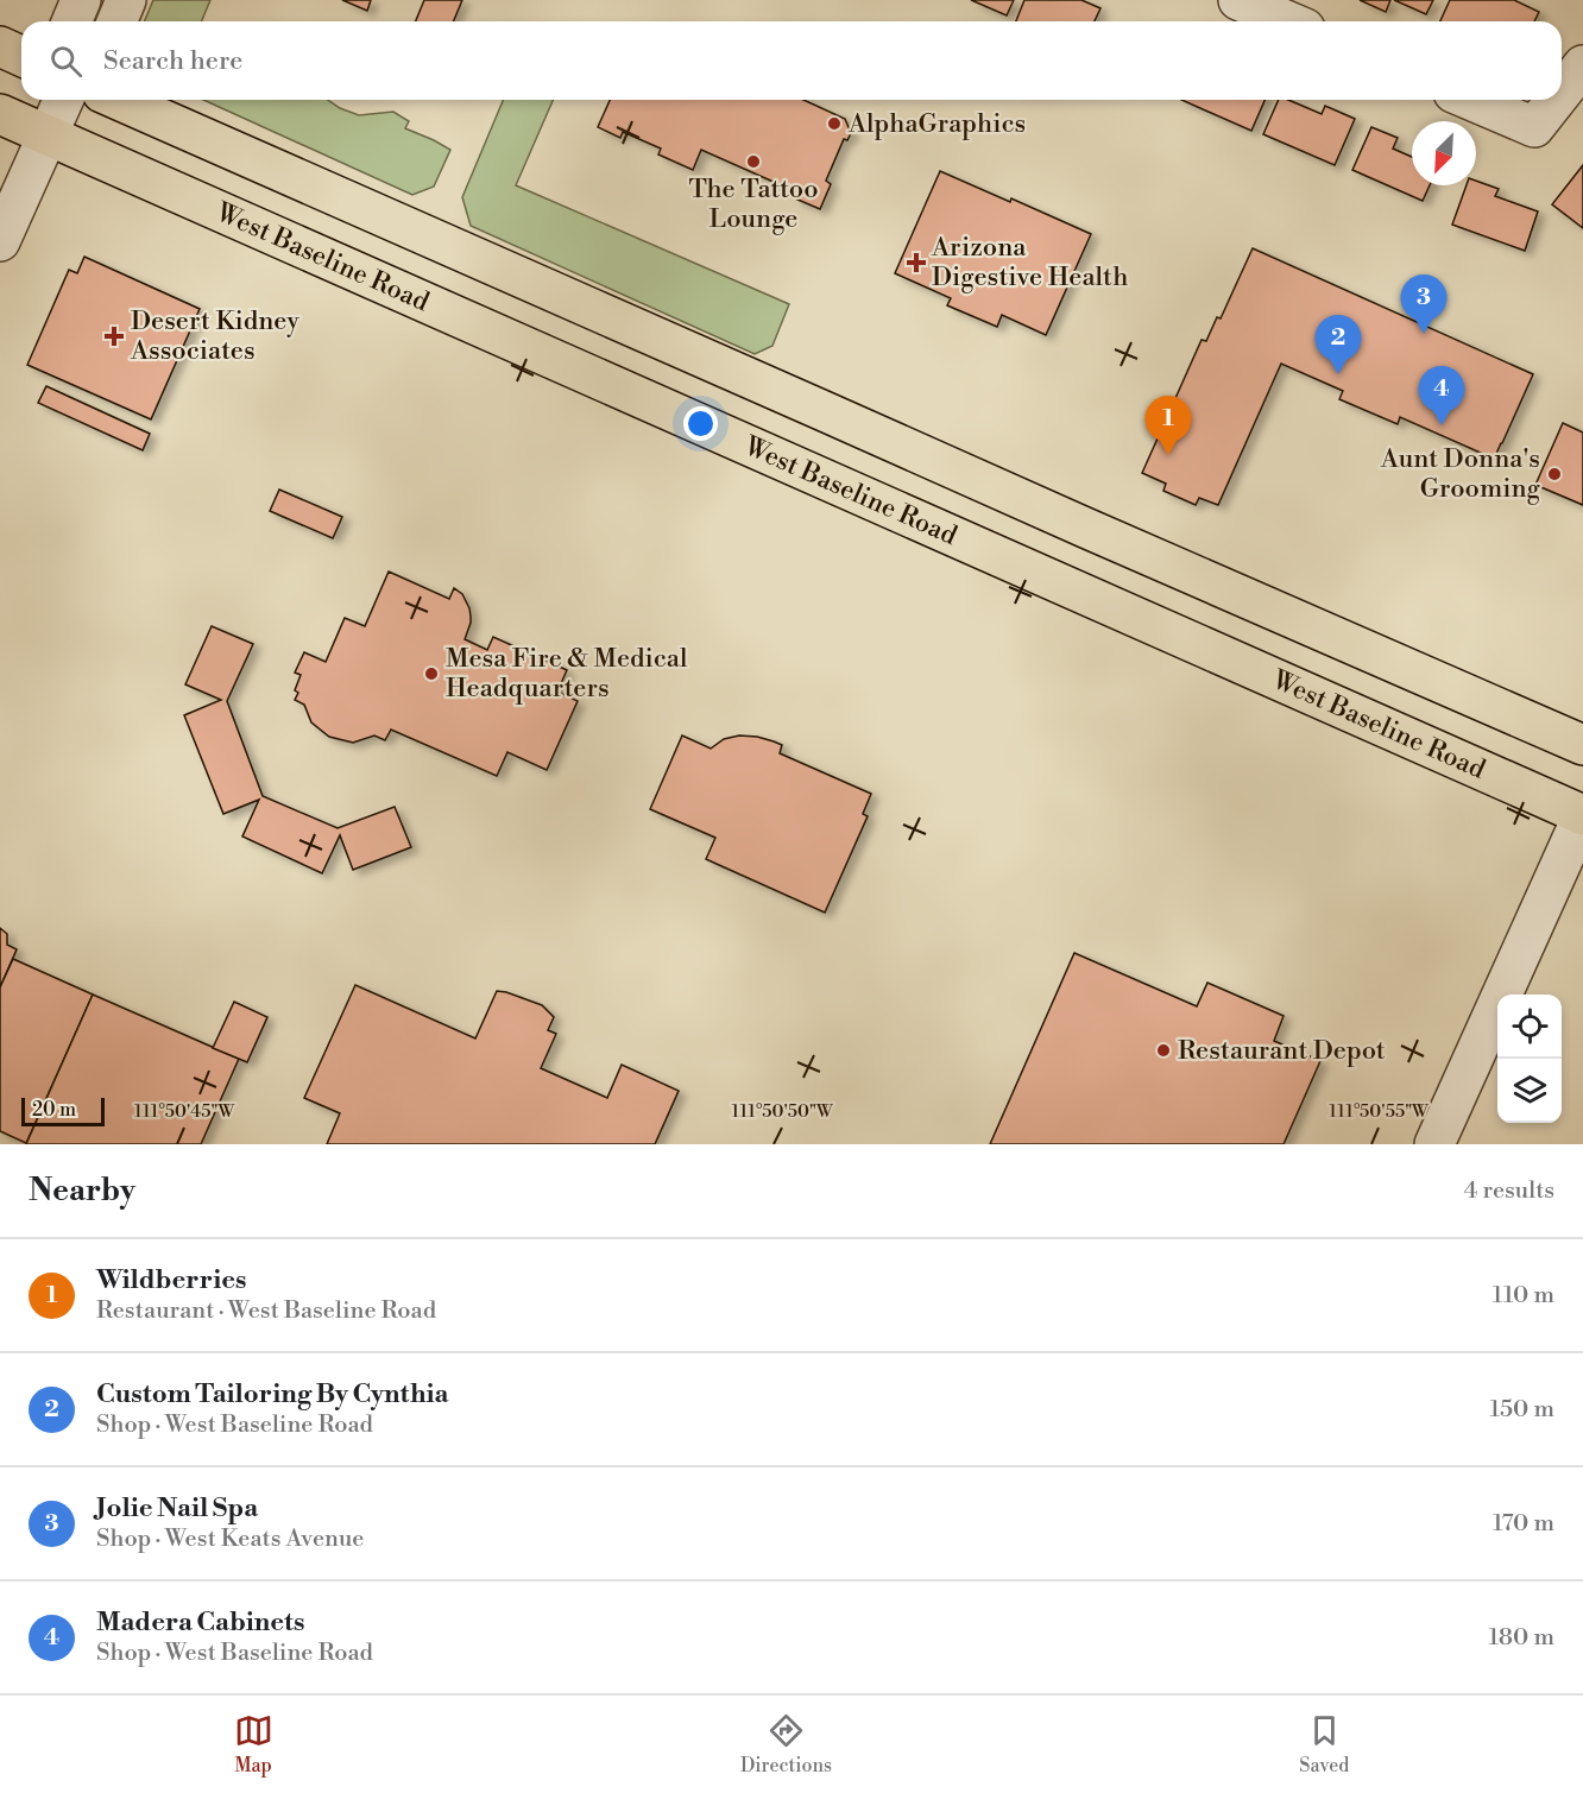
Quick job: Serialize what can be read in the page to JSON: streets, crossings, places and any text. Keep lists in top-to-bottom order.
{
  "streets": {
    "main road": ["West Baseline Road"]
  },
  "places": {
    "other": [
      "AlphaGraphics",
      "The Tattoo Lounge",
      "Aunt Donna's Grooming",
      "Mesa Fire & Medical Headquarters",
      "Restaurant Depot"
    ],
    "health": ["Arizona Digestive Health", "Desert Kidney Associates"]
  },
  "scale_bar": "20 m",
  "north": "bottom left",
  "page": {
    "search": "Search here",
    "pins": [
      "3",
      "2",
      "4",
      "1"
    ],
    "scale": "20 m",
    "heading": ["Nearby", "4 results"],
    "list": [
      {
        "mark": "1",
        "name": "Wildberries",
        "note": "Restaurant · West Baseline Road",
        "value": "110 m"
      },
      {
        "mark": "2",
        "name": "Custom Tailoring By Cynthia",
        "note": "Shop · West Baseline Road",
        "value": "150 m"
      },
      {
        "mark": "3",
        "name": "Jolie Nail Spa",
        "note": "Shop · West Keats Avenue",
        "value": "170 m"
      },
      {
        "mark": "4",
        "name": "Madera Cabinets",
        "note": "Shop · West Baseline Road",
        "value": "180 m"
      }
    ],
    "nav": ["Map", "Directions", "Saved"]
  },
  "coordinates": ["111°50'45\"W", "111°50'50\"W", "111°50'55\"W"]
}
